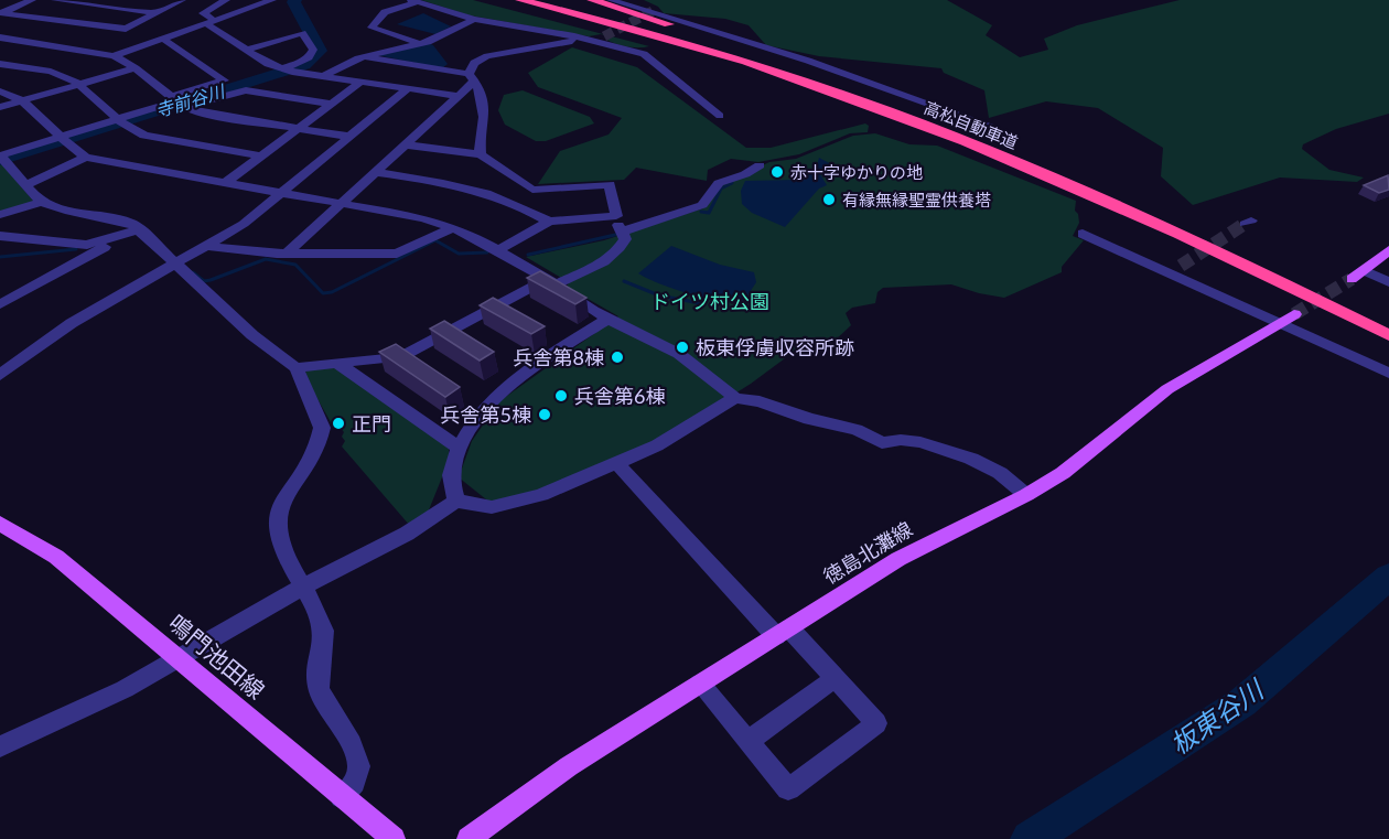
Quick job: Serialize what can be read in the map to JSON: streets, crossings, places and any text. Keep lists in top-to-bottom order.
{
  "streets": {
    "highway": ["高松自動車道"],
    "main road": ["徳島北灘線", "鳴門池田線"]
  },
  "water": ["寺前谷川", "板東谷川"],
  "parks": ["ドイツ村公園"],
  "places": [
    "赤十字ゆかりの地",
    "有縁無縁聖霊供養塔",
    "板東俘虜収容所跡",
    "兵舎第8棟",
    "兵舎第6棟",
    "兵舎第5棟",
    "正門"
  ]
}
